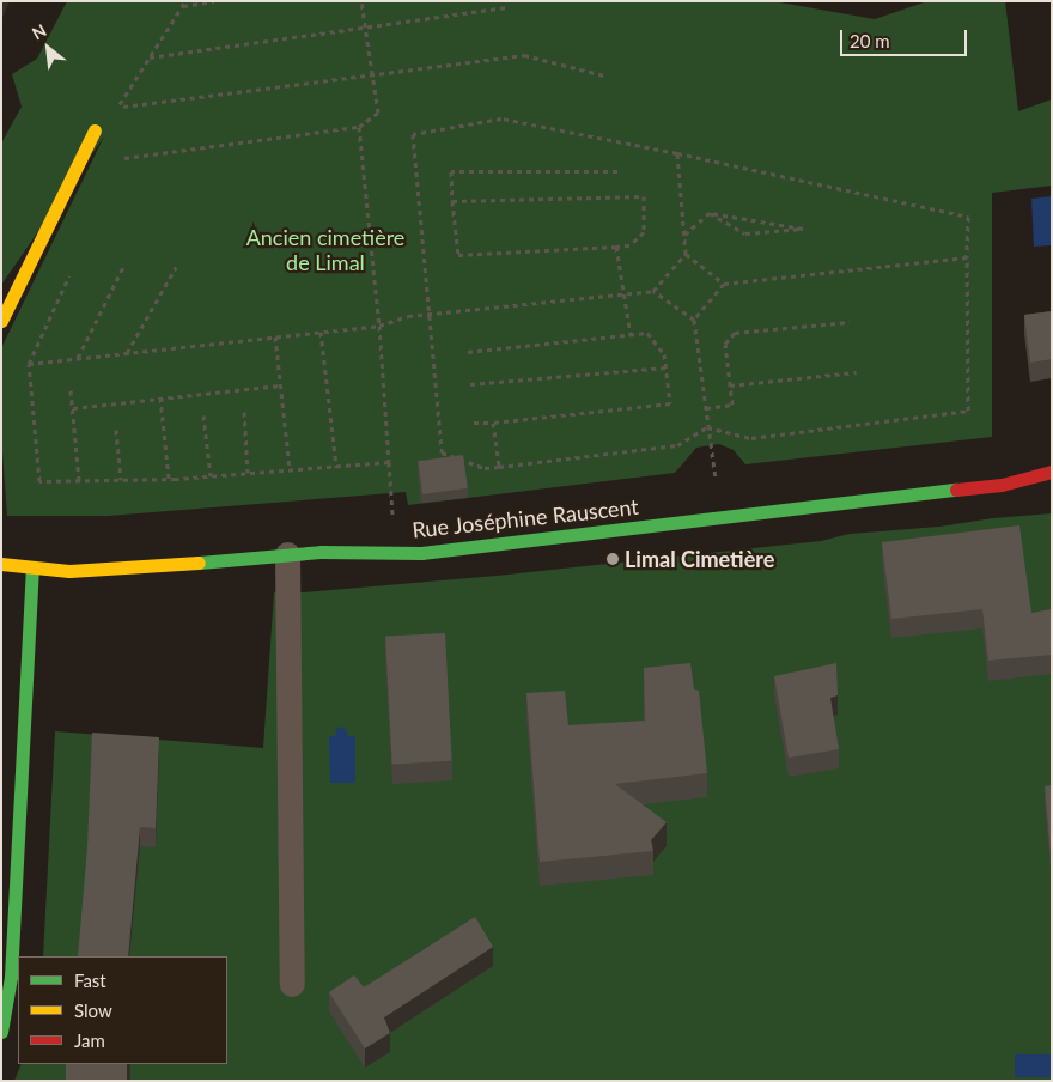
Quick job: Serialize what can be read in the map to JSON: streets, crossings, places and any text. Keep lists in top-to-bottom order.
{
  "streets": {
    "street": ["Rue Joséphine Rauscent"]
  },
  "parks": ["Ancien cimetière de Limal"],
  "places": ["Limal Cimetière"],
  "legend": ["Fast", "Slow", "Jam"],
  "scale_bar": "20 m",
  "north": "top left"
}
